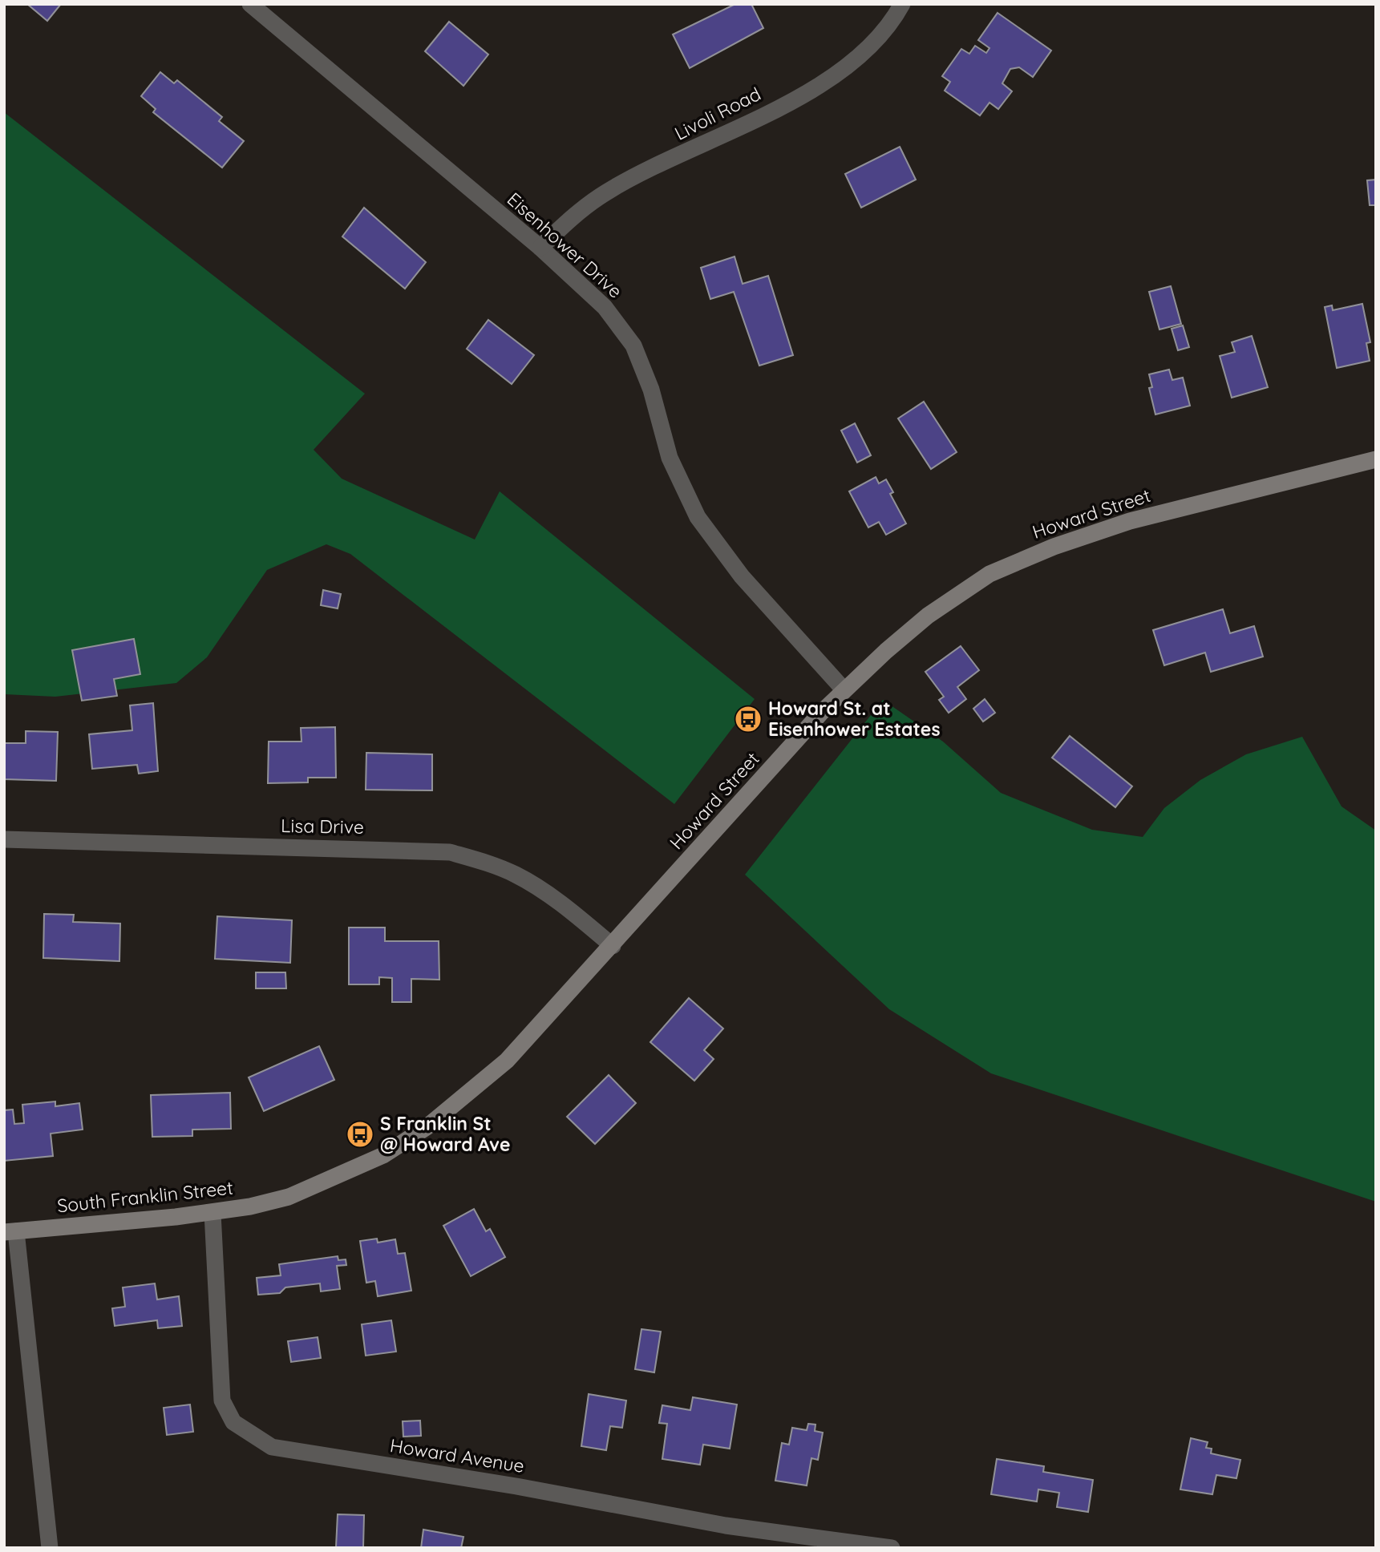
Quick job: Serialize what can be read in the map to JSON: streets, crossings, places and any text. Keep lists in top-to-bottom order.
{
  "streets": {
    "main road": ["Howard Street", "South Franklin Street"],
    "street": [
      "Livoli Road",
      "Eisenhower Drive",
      "Lisa Drive",
      "Howard Avenue"
    ]
  },
  "crossings": [
    ["Livoli Road", "Eisenhower Drive"],
    ["Eisenhower Drive", "Howard Street"],
    ["Howard Street", "Lisa Drive"],
    ["Howard Street", "South Franklin Street"],
    ["South Franklin Street", "Howard Avenue"]
  ],
  "places": {
    "bus stop": ["Howard St. at Eisenhower Estates", "S Franklin St @ Howard Ave"]
  }
}
